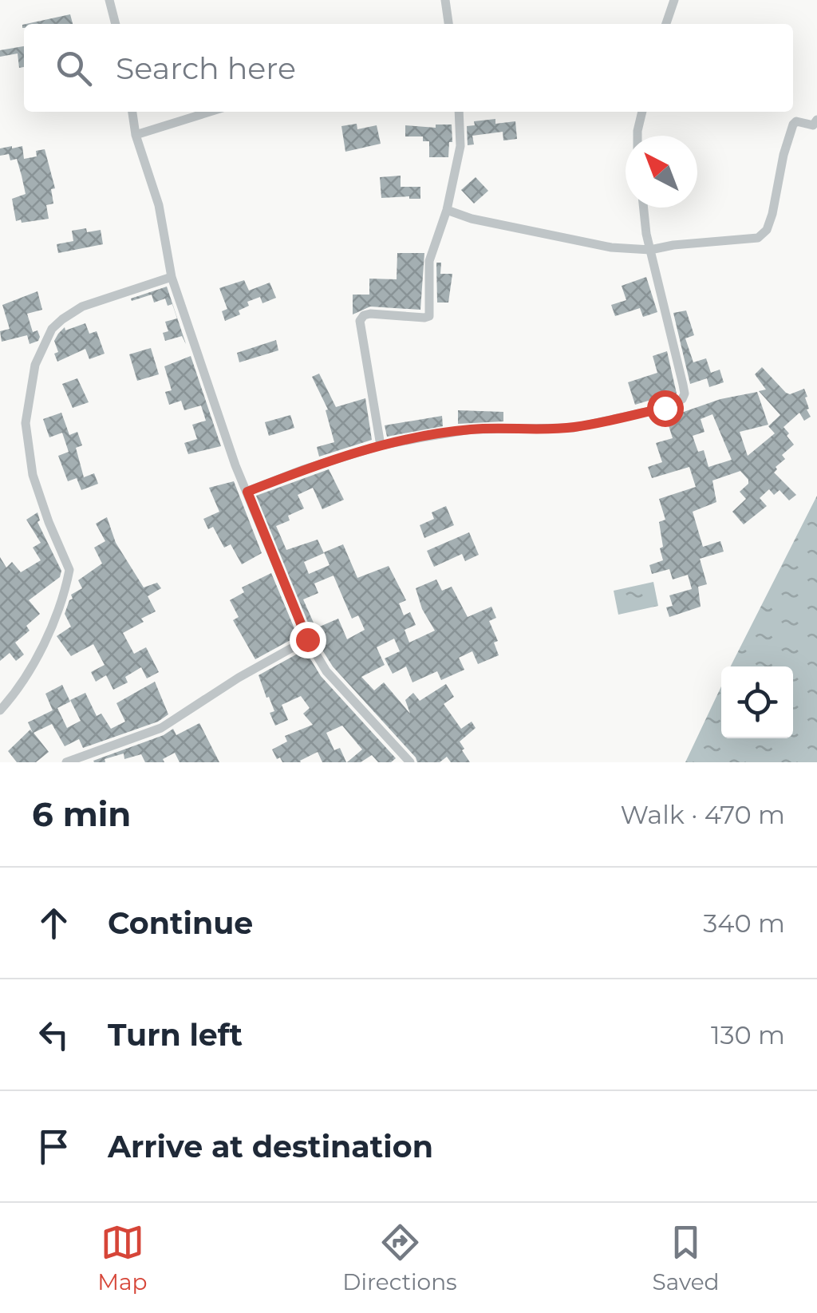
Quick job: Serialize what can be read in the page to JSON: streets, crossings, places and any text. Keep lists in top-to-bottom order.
{
  "north": "top left",
  "page": {
    "search": "Search here",
    "heading": ["6 min", "Walk · 470 m"],
    "list": [
      ["Continue", "340 m"],
      ["Turn left", "130 m"],
      "Arrive at destination"
    ],
    "nav": ["Map", "Directions", "Saved"]
  }
}
